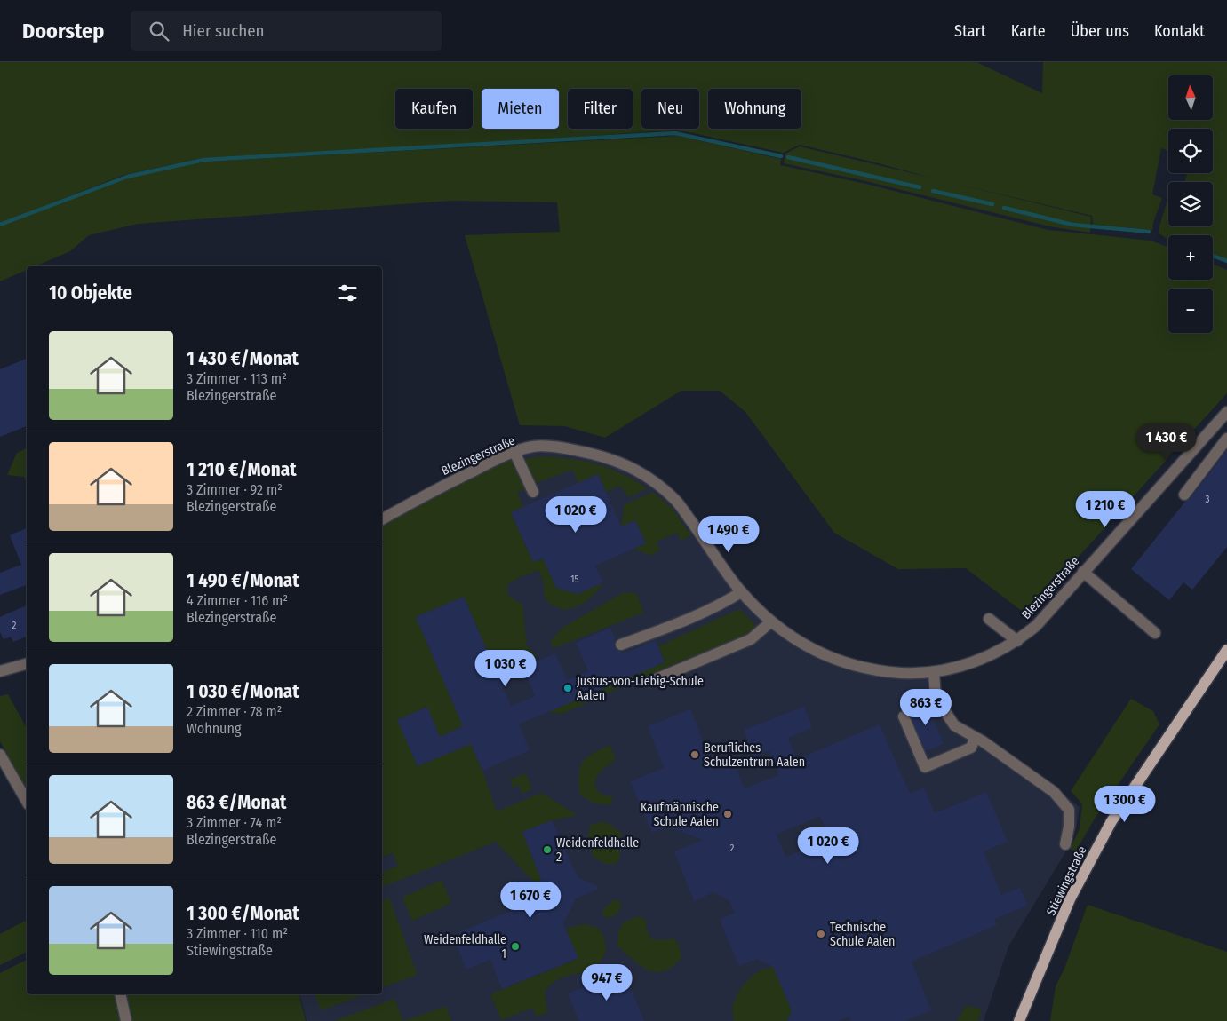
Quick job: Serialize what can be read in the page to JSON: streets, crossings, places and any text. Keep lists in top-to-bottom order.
{
  "streets": {
    "main road": ["Stiewingstraße"],
    "street": ["Blezingerstraße"]
  },
  "places": [
    "Justus-von-Liebig-Schule Aalen",
    "Berufliches Schulzentrum Aalen",
    "Kaufmännische Schule Aalen",
    "Weidenfeldhalle 2",
    "Technische Schule Aalen",
    "Weidenfeldhalle 1"
  ],
  "house_numbers": [
    "3",
    "15",
    "2",
    "2"
  ],
  "north": "top",
  "page": {
    "header": "Doorstep",
    "search": "Hier suchen",
    "nav": [
      "Start",
      "Karte",
      "Über uns",
      "Kontakt"
    ],
    "map_buttons": ["+", "−"],
    "chip": [
      "Kaufen",
      "Mieten",
      "Filter",
      "Neu",
      "Wohnung"
    ],
    "heading": "10 Objekte",
    "list": [
      {
        "name": "1 430 €/Monat",
        "note": "3 Zimmer · 113 m² · Blezingerstraße"
      },
      {
        "name": "1 210 €/Monat",
        "note": "3 Zimmer · 92 m² · Blezingerstraße"
      },
      {
        "name": "1 490 €/Monat",
        "note": "4 Zimmer · 116 m² · Blezingerstraße"
      },
      {
        "name": "1 030 €/Monat",
        "note": "2 Zimmer · 78 m² · Wohnung"
      },
      {
        "name": "863 €/Monat",
        "note": "3 Zimmer · 74 m² · Blezingerstraße"
      },
      {
        "name": "1 300 €/Monat",
        "note": "3 Zimmer · 110 m² · Stiewingstraße"
      }
    ],
    "price": [
      "1 430 €",
      "1 210 €",
      "1 020 €",
      "1 490 €",
      "1 030 €",
      "863 €",
      "1 300 €",
      "1 020 €",
      "1 670 €",
      "947 €"
    ]
  }
}
